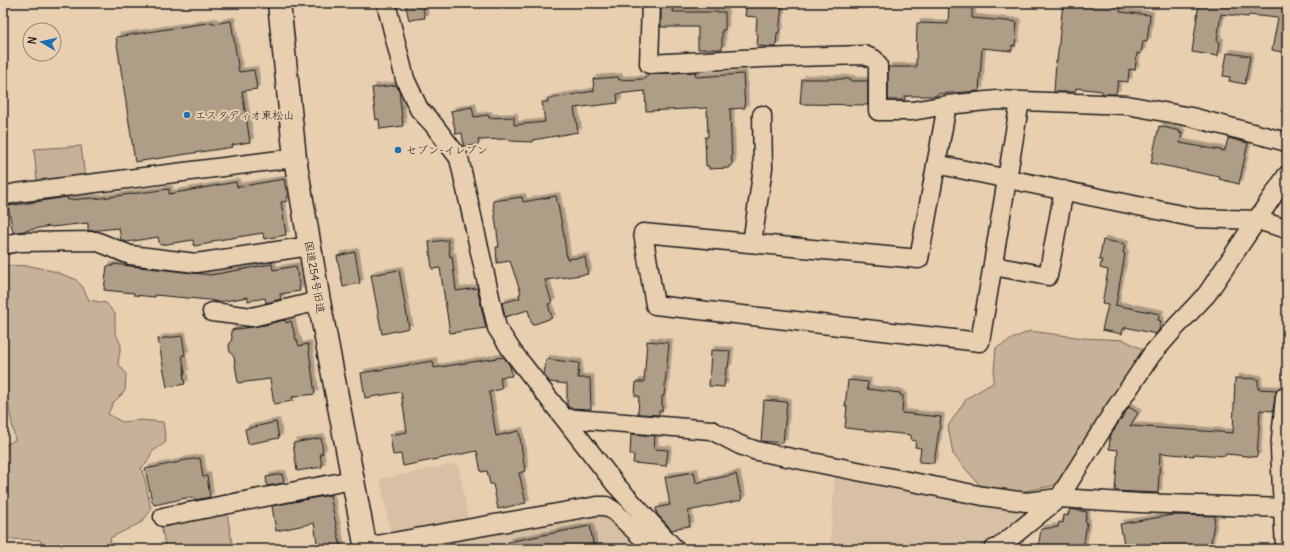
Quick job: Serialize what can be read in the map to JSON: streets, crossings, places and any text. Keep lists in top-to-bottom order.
{
  "streets": {
    "street": ["国道254号旧道"]
  },
  "places": ["エスタディオ東松山", "セブン-イレブン"],
  "north": "left"
}
